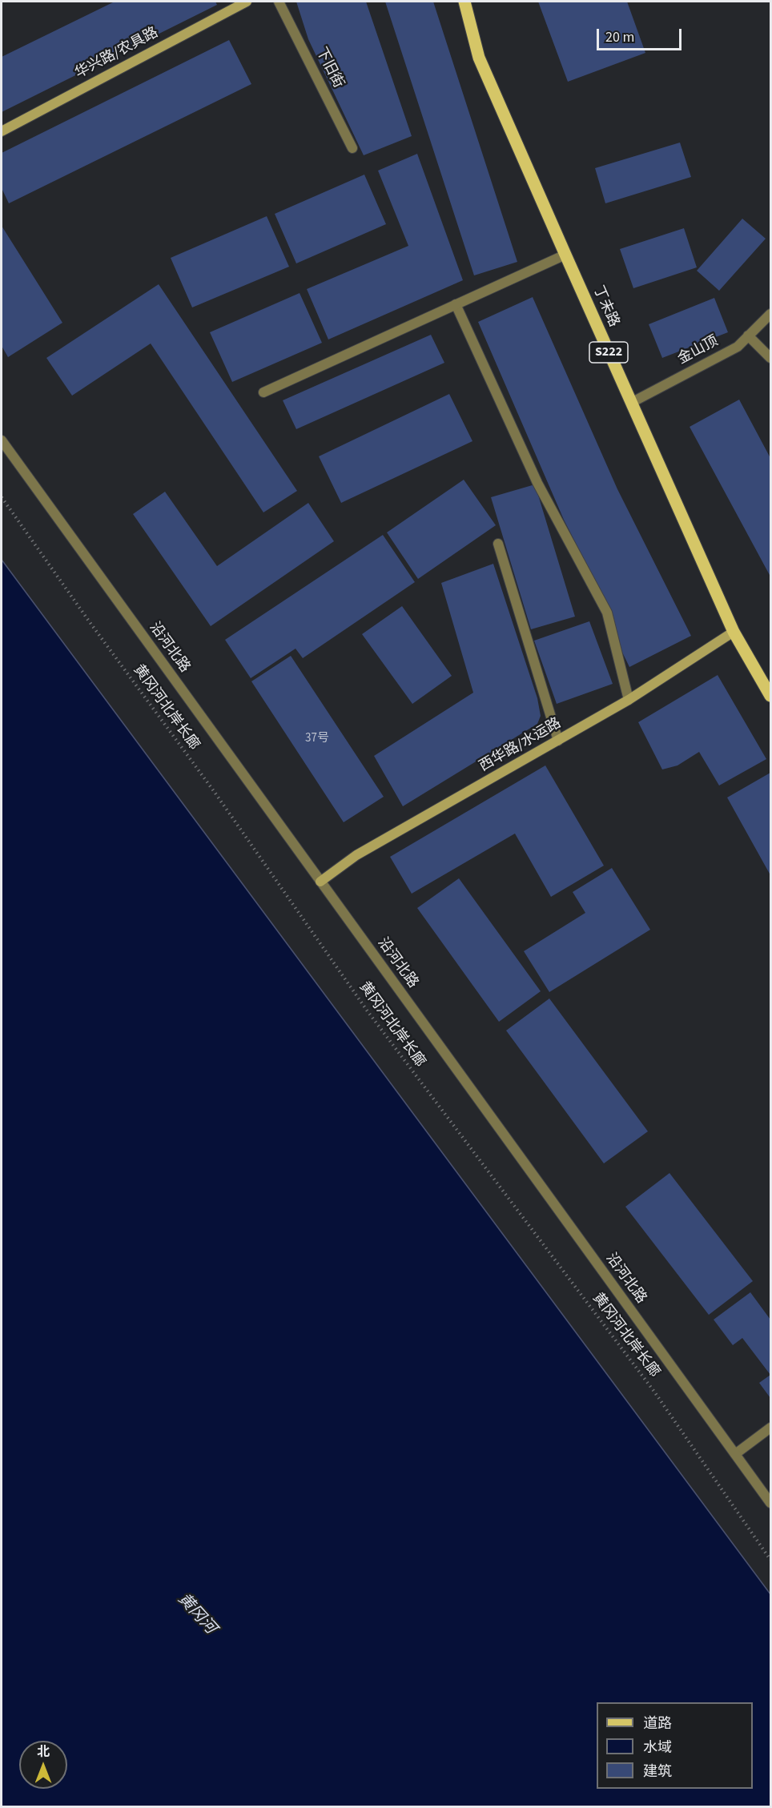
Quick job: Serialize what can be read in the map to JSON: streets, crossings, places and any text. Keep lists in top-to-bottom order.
{
  "streets": {
    "main road": [
      "华兴路/农具路",
      "丁未路",
      "S222",
      "西华路/水运路"
    ],
    "street": ["下旧街", "金山顶", "沿河北路"],
    "path": ["黄冈河北岸长廊"]
  },
  "crossings": [
    ["丁未路", "金山顶"],
    ["丁未路", "西华路/水运路"],
    ["沿河北路", "西华路/水运路"]
  ],
  "water": ["黄冈河"],
  "house_numbers": ["37号"],
  "legend": ["道路", "水域", "建筑"],
  "scale_bar": "20 m",
  "north": "top"
}
